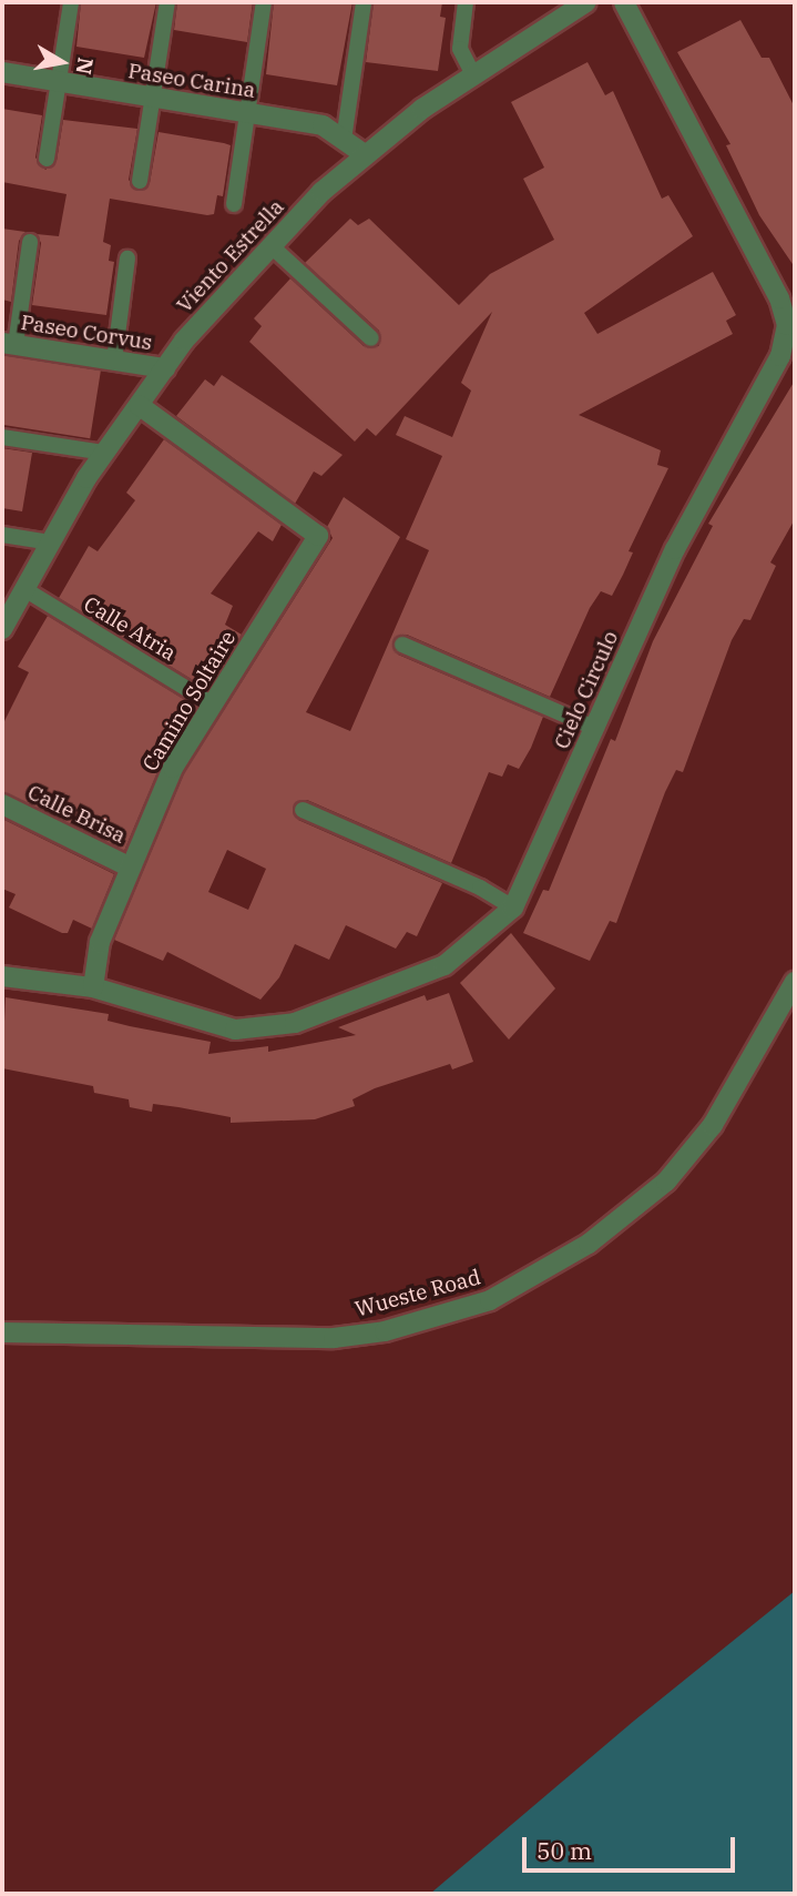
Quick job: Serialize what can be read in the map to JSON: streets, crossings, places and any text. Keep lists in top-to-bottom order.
{
  "streets": {
    "street": [
      "Paseo Carina",
      "Viento Estrella",
      "Paseo Corvus",
      "Cielo Circulo",
      "Camino Soltaire",
      "Calle Brisa",
      "Wueste Road"
    ],
    "lane": ["Calle Atria"]
  },
  "crossings": [
    ["Paseo Carina", "Viento Estrella"],
    ["Viento Estrella", "Paseo Corvus"],
    ["Viento Estrella", "Calle Atria"],
    ["Viento Estrella", "Camino Soltaire"],
    ["Calle Atria", "Camino Soltaire"],
    ["Cielo Circulo", "Camino Soltaire"],
    ["Camino Soltaire", "Calle Brisa"]
  ],
  "scale_bar": "50 m",
  "north": "right"
}
